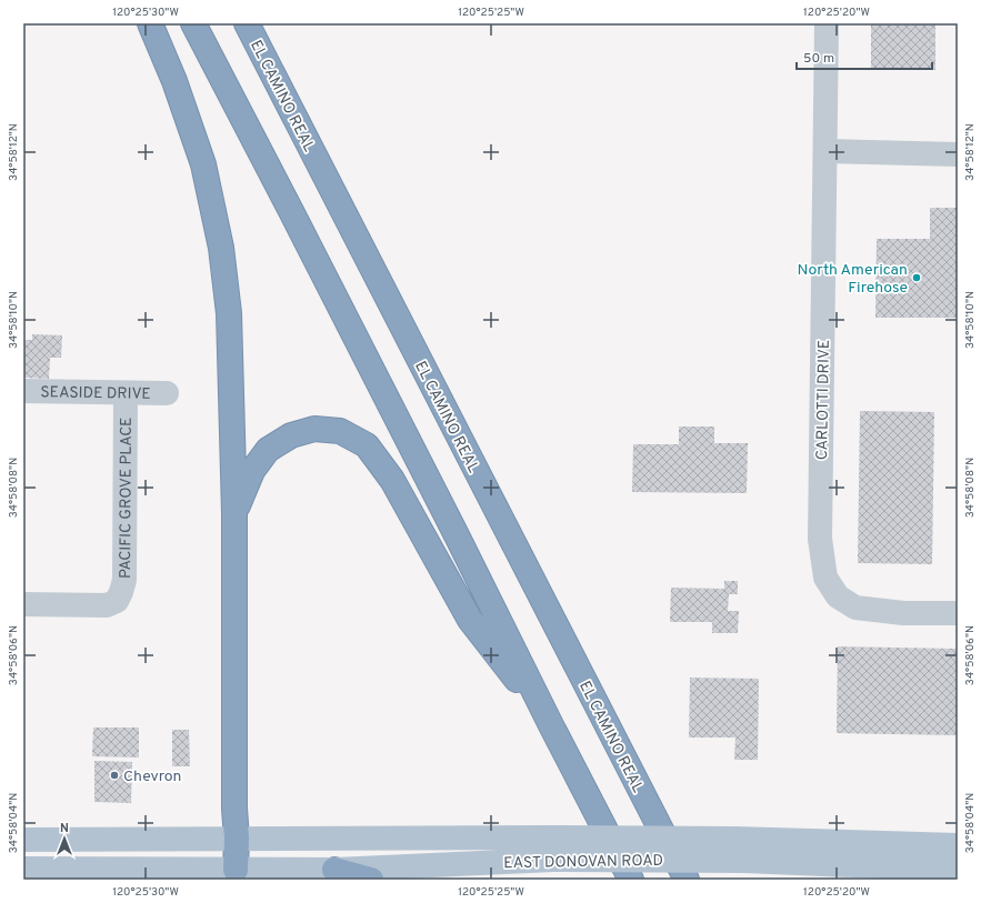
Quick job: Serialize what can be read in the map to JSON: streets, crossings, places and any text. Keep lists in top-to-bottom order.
{
  "streets": {
    "highway": ["EL CAMINO REAL"],
    "main road": ["EAST DONOVAN ROAD"],
    "street": ["SEASIDE DRIVE", "CARLOTTI DRIVE", "PACIFIC GROVE PLACE"]
  },
  "crossings": [
    ["SEASIDE DRIVE", "PACIFIC GROVE PLACE"]
  ],
  "places": ["North American Firehose", "Chevron"],
  "scale_bar": "50 m",
  "north": "top",
  "coordinates": [
    "120°25'30\"W",
    "120°25'25\"W",
    "120°25'20\"W",
    "34°58'12\"N",
    "34°58'10\"N",
    "34°58'08\"N",
    "34°58'06\"N",
    "34°58'04\"N"
  ]
}
